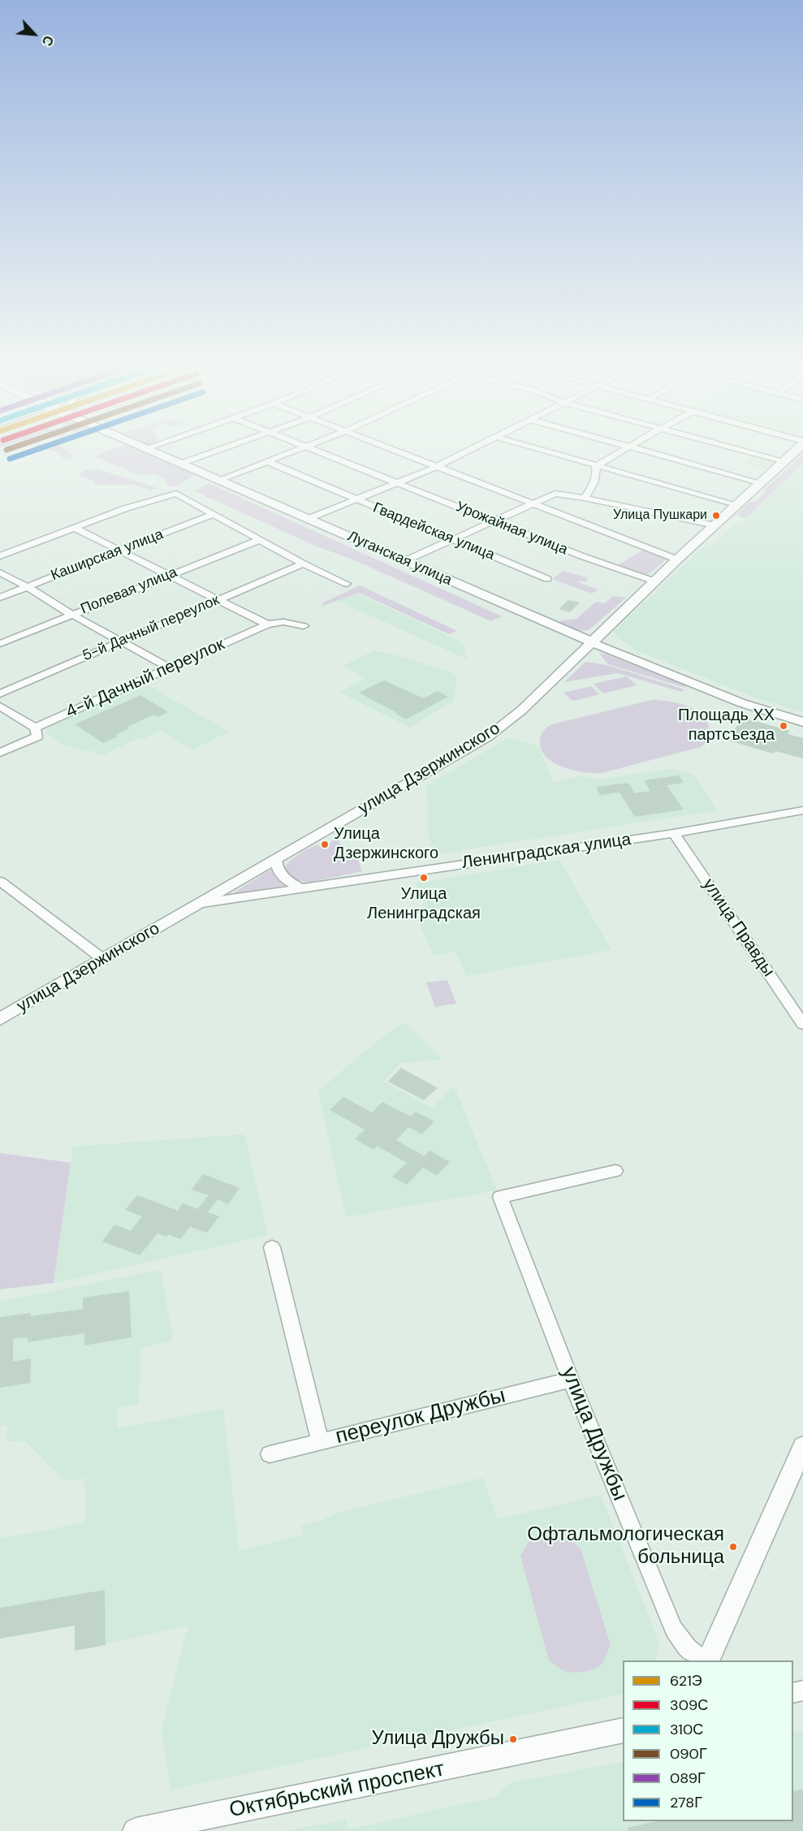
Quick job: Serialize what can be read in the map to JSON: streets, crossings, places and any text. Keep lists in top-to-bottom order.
{
  "streets": {
    "highway": ["Луганская улица", "улица Дзержинского"],
    "main road": ["Октябрьский проспект"],
    "street": [
      "Урожайная улица",
      "Гвардейская улица",
      "Каширская улица",
      "Полевая улица",
      "5-й Дачный переулок",
      "4-й Дачный переулок",
      "Ленинградская улица",
      "улица Правды",
      "переулок Дружбы",
      "улица Дружбы"
    ]
  },
  "crossings": [
    ["Урожайная улица", "улица Дзержинского"],
    ["Луганская улица", "улица Дзержинского"],
    ["улица Дзержинского", "Ленинградская улица"],
    ["Ленинградская улица", "улица Правды"],
    ["переулок Дружбы", "улица Дружбы"]
  ],
  "places": [
    "Улица Пушкари",
    "Площадь ХХ партсъезда",
    "Улица Дзержинского",
    "Улица Ленинградская",
    "Офтальмологическая больница",
    "Улица Дружбы"
  ],
  "lines": ["transit line 278Г"],
  "legend": [
    "621Э",
    "309С",
    "310С",
    "090Г",
    "089Г",
    "278Г"
  ],
  "north": "bottom right"
}
